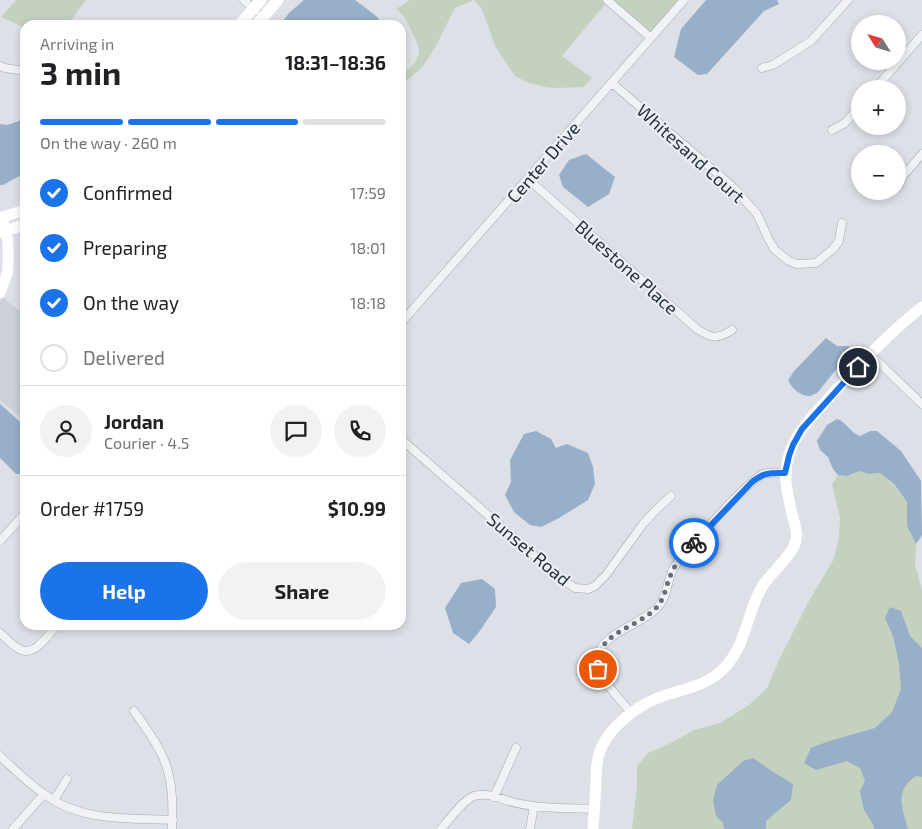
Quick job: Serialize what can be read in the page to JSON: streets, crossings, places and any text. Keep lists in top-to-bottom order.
{
  "streets": {
    "street": [
      "Whitesand Court",
      "Center Drive",
      "Bluestone Place",
      "Sunset Road"
    ]
  },
  "crossings": [
    ["Whitesand Court", "Center Drive"],
    ["Center Drive", "Bluestone Place"]
  ],
  "north": "top left",
  "page": {
    "map_buttons": ["+", "−"],
    "heading": ["3 min", "Arriving in", "18:31–18:36"],
    "panel": [
      "Jordan",
      "Courier · 4.5",
      "Order #1759",
      "$10.99"
    ],
    "bar": "On the way · 260 m",
    "list": [
      ["Confirmed", "17:59"],
      ["Preparing", "18:01"],
      ["On the way", "18:18"],
      "Delivered"
    ],
    "buttons": ["Help", "Share"]
  }
}
